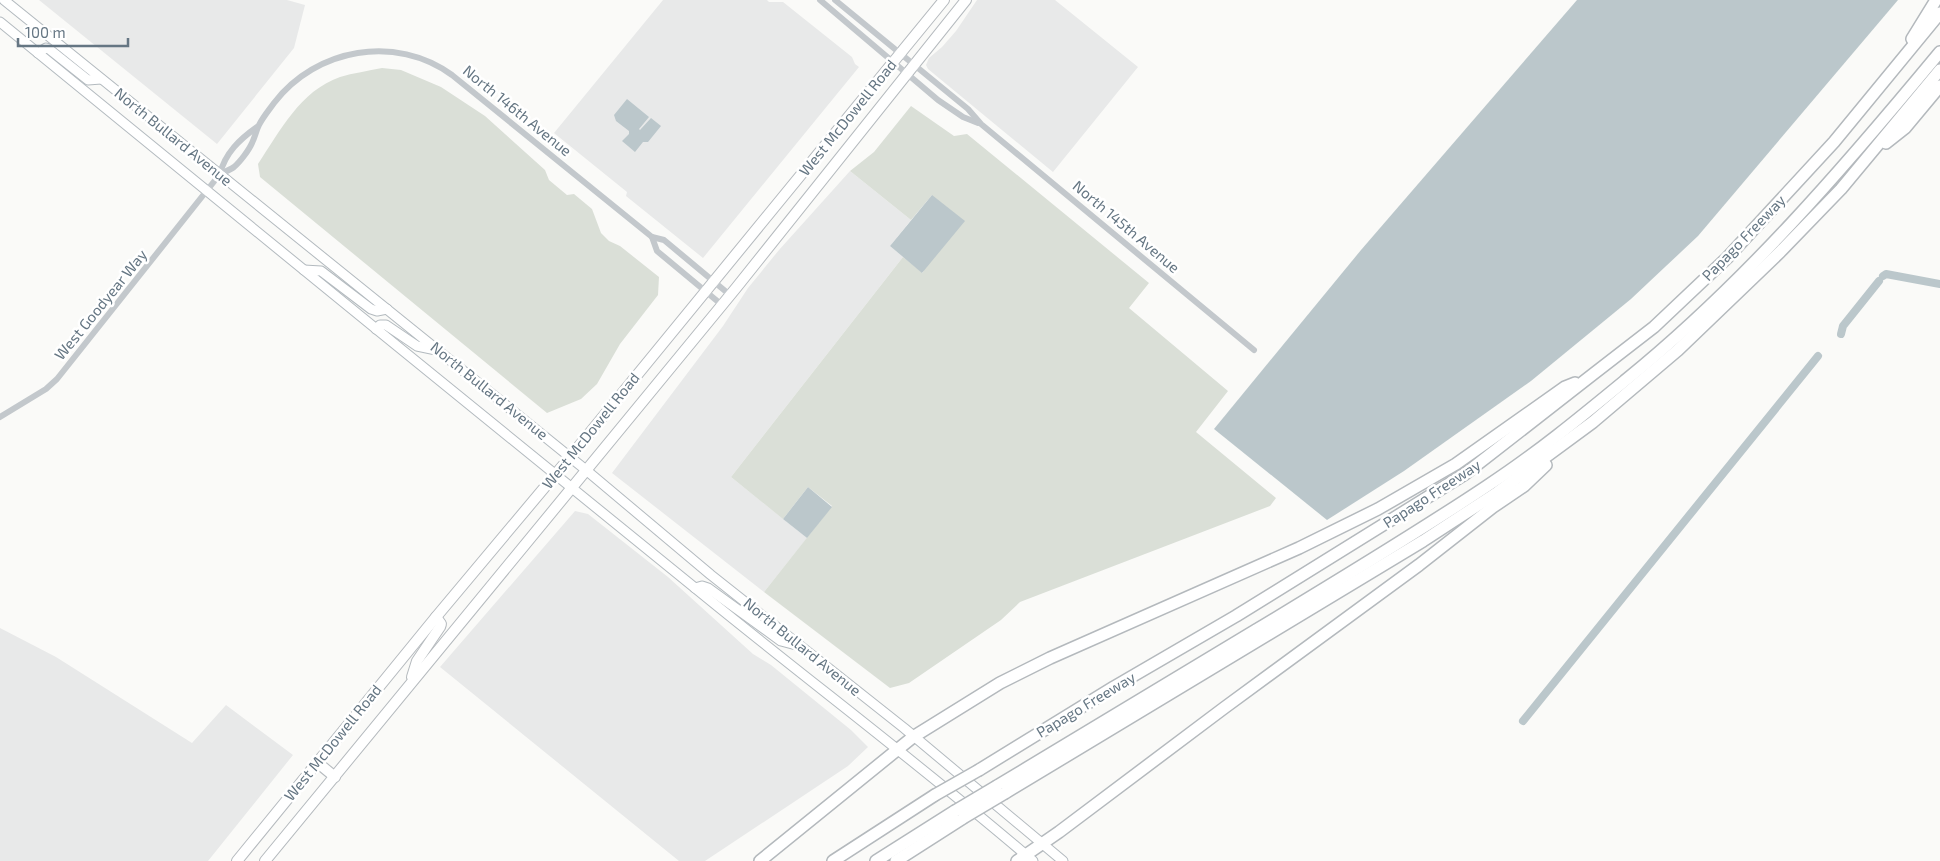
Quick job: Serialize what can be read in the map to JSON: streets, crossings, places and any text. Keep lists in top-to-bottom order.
{
  "streets": {
    "highway": ["Papago Freeway"],
    "main road": ["West McDowell Road", "North Bullard Avenue"],
    "street": ["North 146th Avenue", "North 145th Avenue", "West Goodyear Way"]
  },
  "crossings": [
    ["North 146th Avenue", "West McDowell Road"],
    ["West McDowell Road", "North Bullard Avenue"],
    ["West McDowell Road", "North 145th Avenue"],
    ["North Bullard Avenue", "West Goodyear Way"]
  ],
  "scale_bar": "100 m"
}
